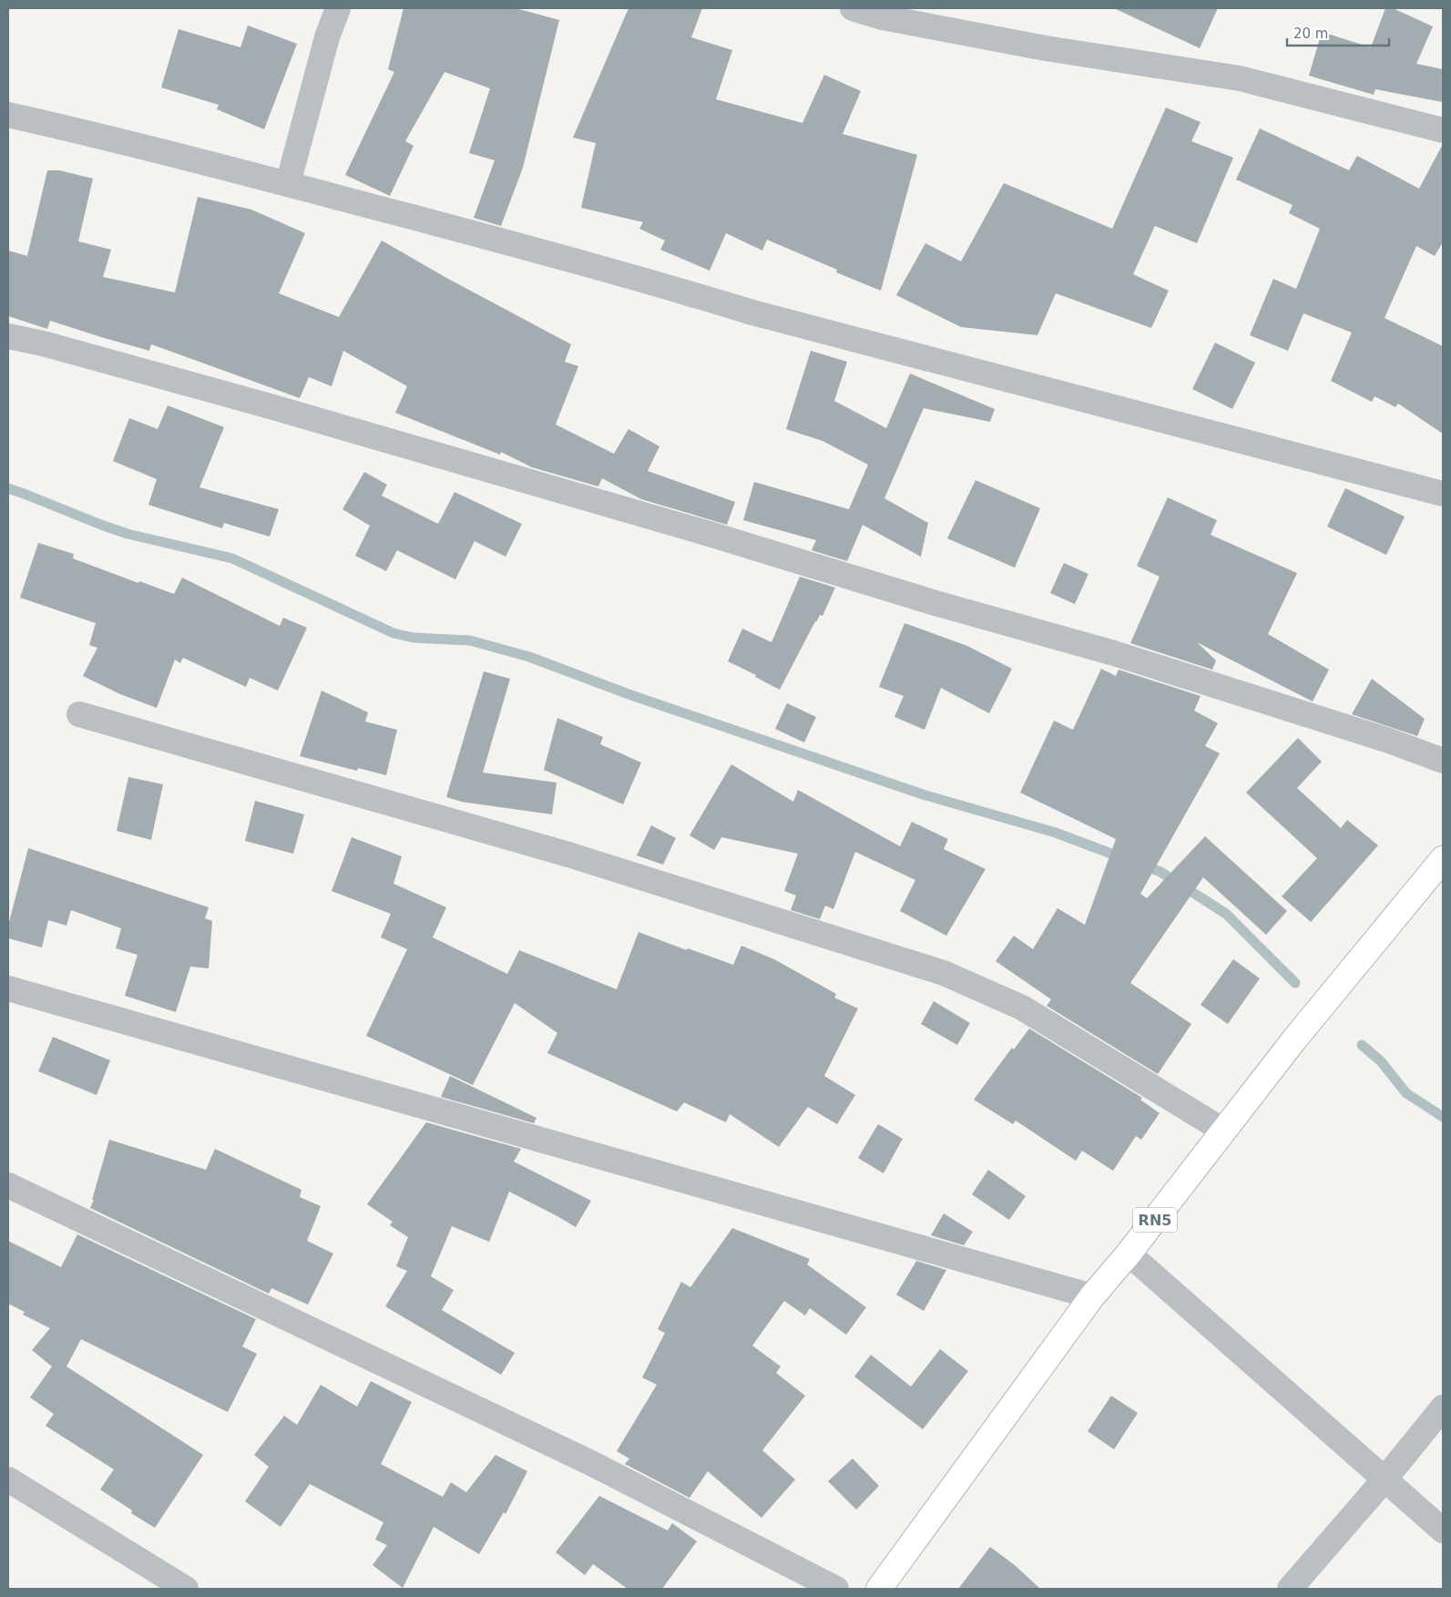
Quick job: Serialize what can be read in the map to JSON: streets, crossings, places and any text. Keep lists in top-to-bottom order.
{
  "streets": {
    "highway": ["RN5"]
  },
  "scale_bar": "20 m"
}
